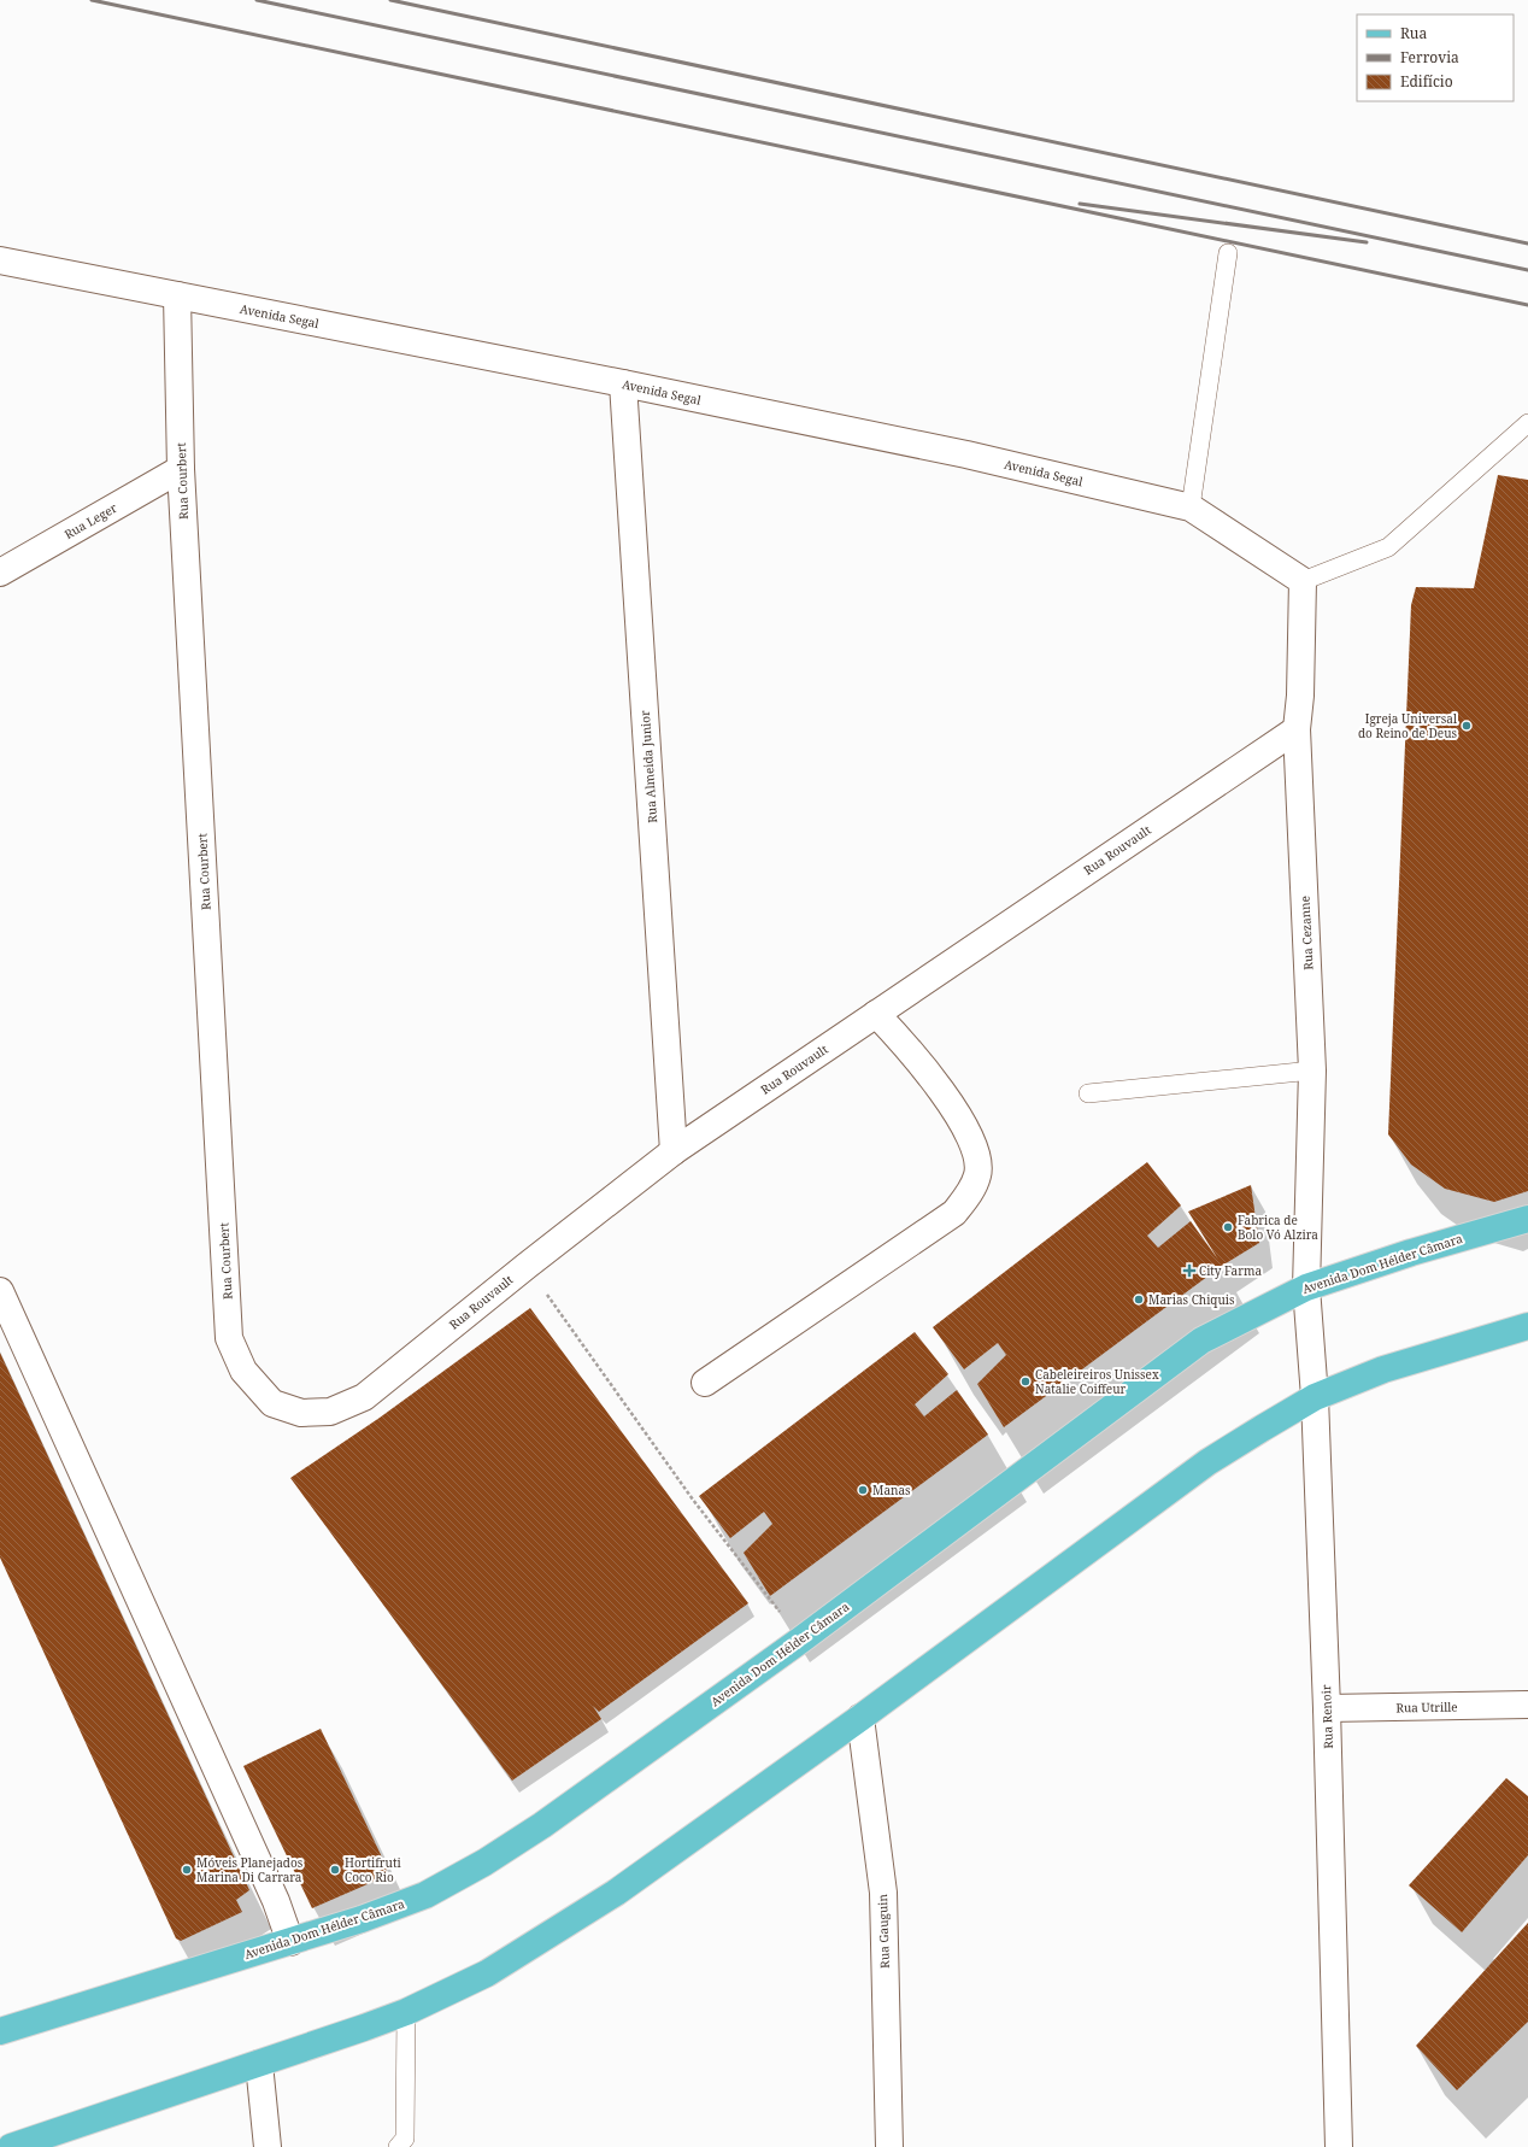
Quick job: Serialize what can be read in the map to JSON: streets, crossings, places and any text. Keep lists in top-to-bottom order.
{
  "streets": {
    "main road": ["Avenida Dom Hélder Câmara"],
    "street": [
      "Avenida Segal",
      "Rua Courbert",
      "Rua Leger",
      "Rua Almeida Junior",
      "Rua Rouvault",
      "Rua Cezanne",
      "Rua Utrille",
      "Rua Renoir",
      "Rua Gauguin"
    ]
  },
  "crossings": [
    ["Avenida Segal", "Rua Courbert"],
    ["Avenida Segal", "Rua Almeida Junior"],
    ["Avenida Segal", "Rua Cezanne"],
    ["Rua Courbert", "Rua Leger"],
    ["Rua Courbert", "Rua Rouvault"],
    ["Rua Almeida Junior", "Rua Rouvault"],
    ["Rua Rouvault", "Rua Cezanne"],
    ["Rua Cezanne", "Avenida Dom Hélder Câmara"],
    ["Rua Cezanne", "Rua Renoir"],
    ["Avenida Dom Hélder Câmara", "Rua Renoir"],
    ["Rua Utrille", "Rua Renoir"]
  ],
  "places": {
    "other": [
      "Igreja Universal do Reino de Deus",
      "Fabrica de Bolo Vó Alzira",
      "Marias Chiquis",
      "Cabeleireiros Unissex Natalie Coiffeur",
      "Manas",
      "Móveis Planejados Marina Di Carrara",
      "Hortifruti Coco Rio"
    ],
    "health": ["City Farma"]
  },
  "legend": ["Rua", "Ferrovia", "Edifício"]
}
